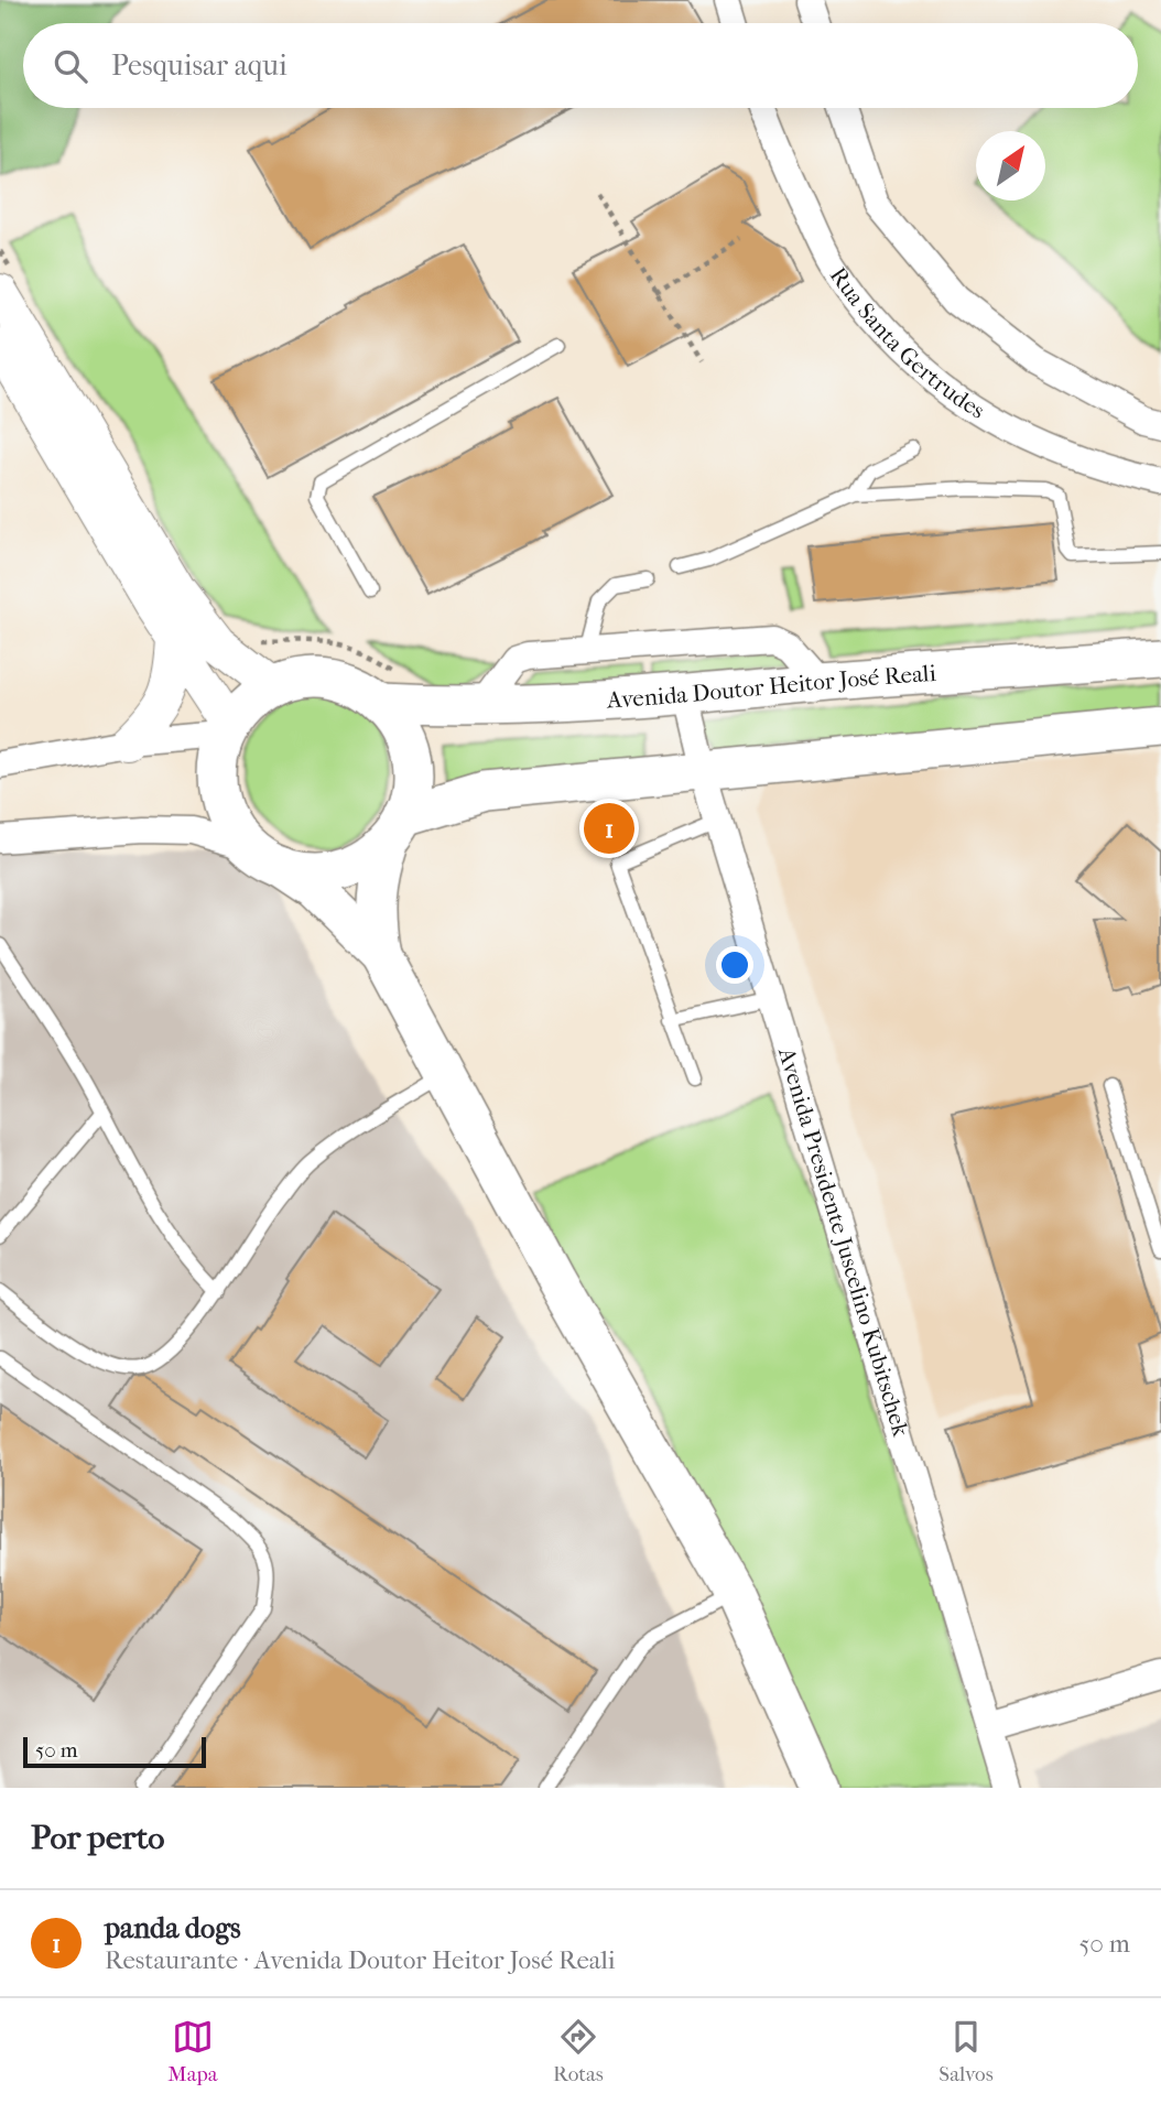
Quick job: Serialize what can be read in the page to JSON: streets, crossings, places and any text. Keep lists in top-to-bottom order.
{
  "streets": {
    "main road": ["Avenida Doutor Heitor José Reali"],
    "street": ["Rua Santa Gertrudes", "Avenida Presidente Juscelino Kubitschek"]
  },
  "crossings": [
    ["Avenida Doutor Heitor José Reali", "Avenida Presidente Juscelino Kubitschek"]
  ],
  "scale_bar": "50 m",
  "north": "top right",
  "page": {
    "search": "Pesquisar aqui",
    "pins": "1",
    "scale": "50 m",
    "heading": "Por perto",
    "list": [
      {
        "mark": "1",
        "name": "panda dogs",
        "note": "Restaurante · Avenida Doutor Heitor José Reali",
        "value": "50 m"
      }
    ],
    "nav": ["Mapa", "Rotas", "Salvos"]
  }
}
